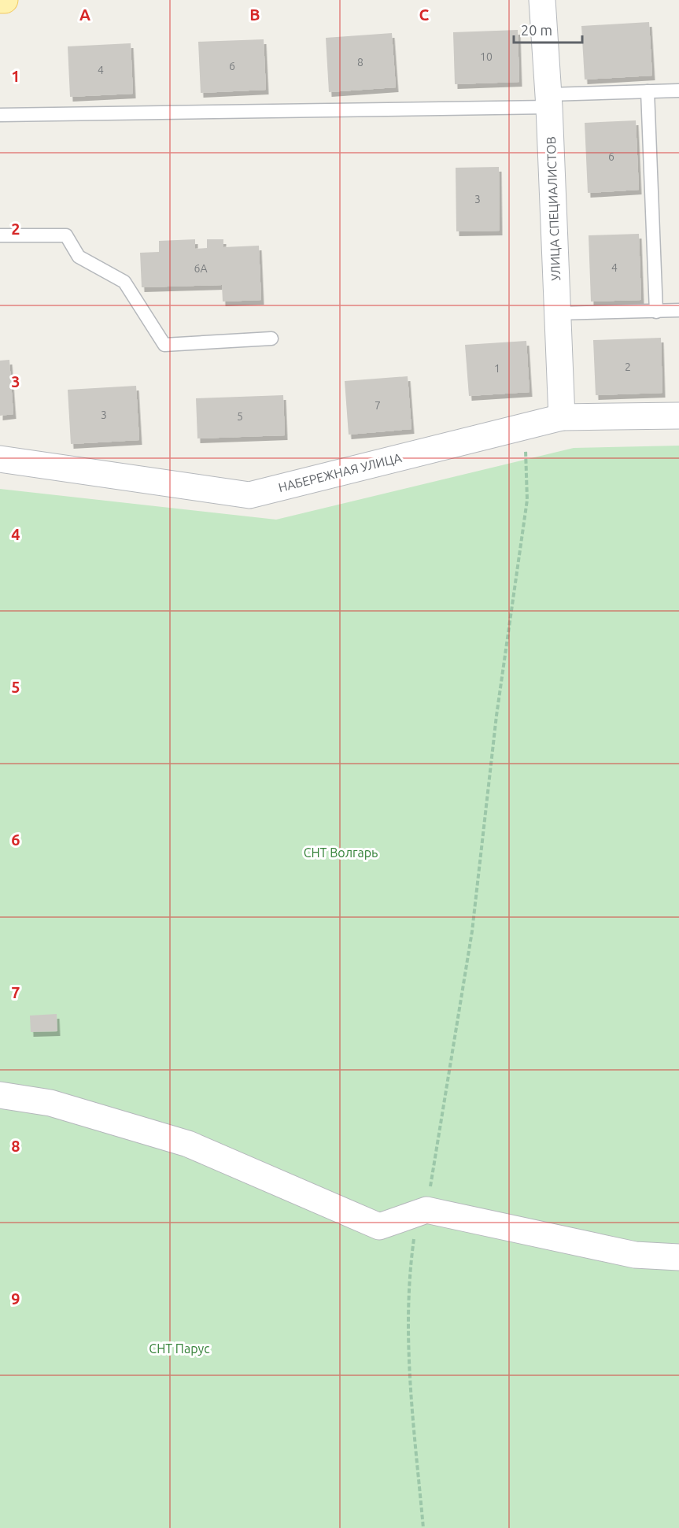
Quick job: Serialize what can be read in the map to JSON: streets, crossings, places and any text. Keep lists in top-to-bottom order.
{
  "streets": {
    "street": ["УЛИЦА СПЕЦИАЛИСТОВ", "НАБЕРЕЖНАЯ УЛИЦА"]
  },
  "crossings": [
    ["УЛИЦА СПЕЦИАЛИСТОВ", "НАБЕРЕЖНАЯ УЛИЦА"]
  ],
  "parks": ["СНТ Волгарь", "СНТ Парус"],
  "house_numbers": [
    "10",
    "8",
    "6",
    "4",
    "6",
    "3",
    "4",
    "6А",
    "2",
    "1",
    "7",
    "3",
    "5"
  ],
  "scale_bar": "20 m",
  "grid": {
    "columns": ["A", "B", "C"],
    "rows": [
      "1",
      "2",
      "3",
      "4",
      "5",
      "6",
      "7",
      "8",
      "9"
    ]
  }
}
